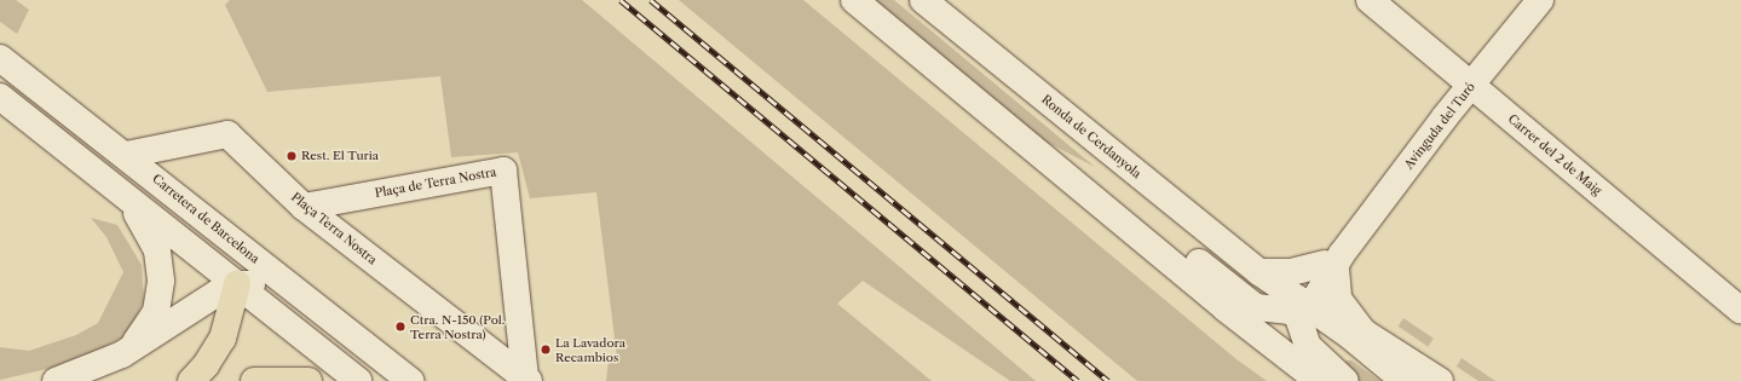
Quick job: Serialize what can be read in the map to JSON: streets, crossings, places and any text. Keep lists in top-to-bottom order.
{
  "streets": {
    "street": [
      "Avinguda del Turó",
      "Ronda de Cerdanyola",
      "Carrer del 2 de Maig",
      "Plaça de Terra Nostra",
      "Carretera de Barcelona",
      "Plaça Terra Nostra"
    ]
  },
  "crossings": [
    ["Avinguda del Turó", "Ronda de Cerdanyola"],
    ["Avinguda del Turó", "Carrer del 2 de Maig"],
    ["Plaça de Terra Nostra", "Plaça Terra Nostra"],
    ["Carretera de Barcelona", "Plaça Terra Nostra"]
  ],
  "places": ["Rest. El Turia", "Ctra. N-150 (Pol. Terra Nostra)", "La Lavadora Recambios"]
}
